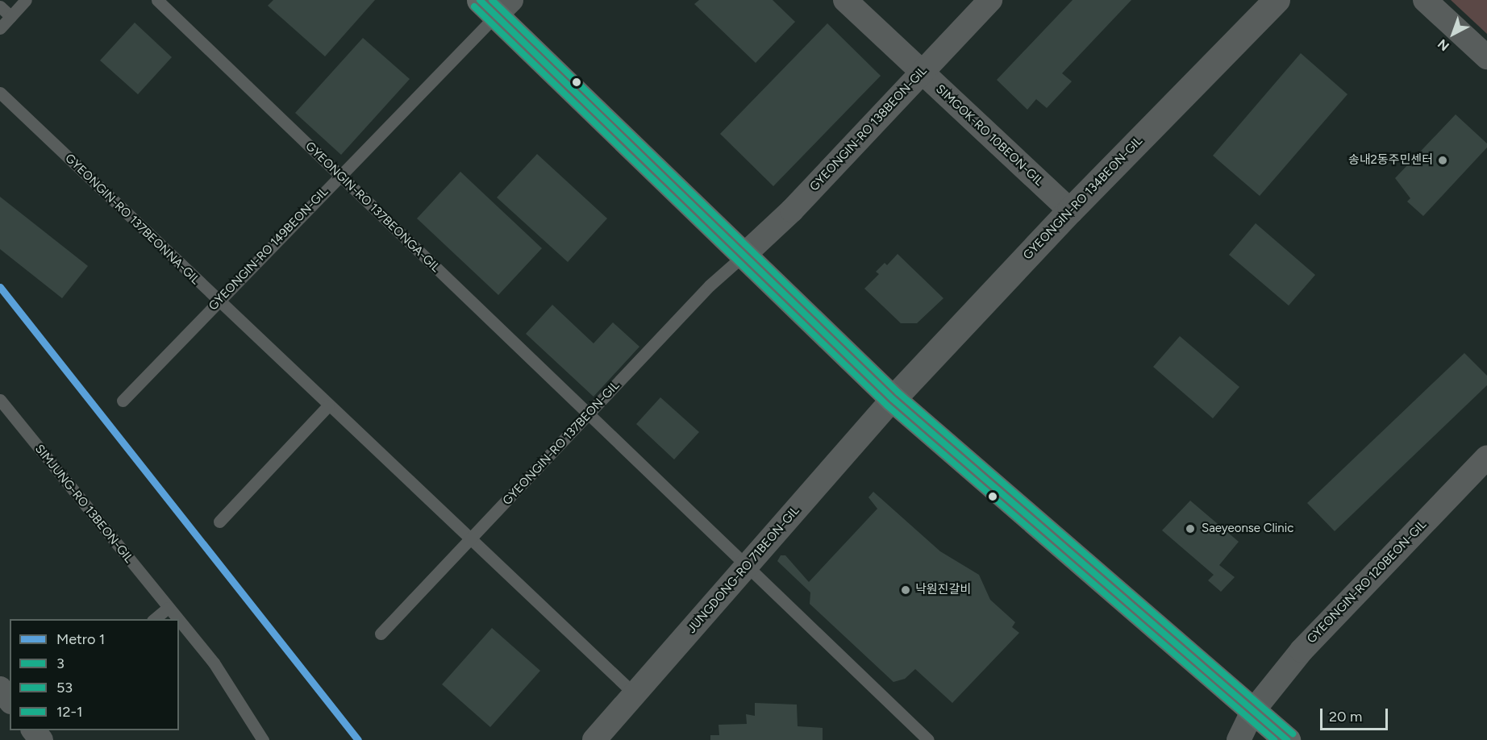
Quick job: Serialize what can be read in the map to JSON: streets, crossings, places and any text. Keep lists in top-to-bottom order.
{
  "streets": {
    "street": [
      "GYEONGIN-RO 138BEON-GIL",
      "SIMGOK-RO 10BEON-GIL",
      "GYEONGIN-RO 134BEON-GIL",
      "JUNGDONG-RO 71BEON-GIL",
      "GYEONGIN-RO 120BEON-GIL"
    ],
    "lane": [
      "GYEONGIN-RO 137BEONGA-GIL",
      "GYEONGIN-RO 137BEONNA-GIL",
      "GYEONGIN-RO 149BEON-GIL",
      "GYEONGIN-RO 137BEON-GIL",
      "SIMJUNG-RO 13BEON-GIL"
    ]
  },
  "crossings": [
    ["GYEONGIN-RO 138BEON-GIL", "SIMGOK-RO 10BEON-GIL"],
    ["GYEONGIN-RO 138BEON-GIL", "GYEONGIN-RO 137BEON-GIL"],
    ["SIMGOK-RO 10BEON-GIL", "GYEONGIN-RO 134BEON-GIL"],
    ["GYEONGIN-RO 134BEON-GIL", "JUNGDONG-RO 71BEON-GIL"],
    ["GYEONGIN-RO 137BEONGA-GIL", "GYEONGIN-RO 149BEON-GIL"],
    ["GYEONGIN-RO 137BEONGA-GIL", "GYEONGIN-RO 137BEON-GIL"],
    ["GYEONGIN-RO 137BEONGA-GIL", "JUNGDONG-RO 71BEON-GIL"],
    ["GYEONGIN-RO 137BEONNA-GIL", "GYEONGIN-RO 149BEON-GIL"],
    ["GYEONGIN-RO 137BEONNA-GIL", "GYEONGIN-RO 137BEON-GIL"],
    ["GYEONGIN-RO 137BEONNA-GIL", "JUNGDONG-RO 71BEON-GIL"]
  ],
  "places": ["송내2동주민센터", "Saeyeonse Clinic", "낙원진갈비"],
  "lines": [
    "transit line 3",
    "transit line 12-1",
    "transit line 53",
    "metro line 1"
  ],
  "legend": [
    "Metro 1",
    "3",
    "53",
    "12-1"
  ],
  "scale_bar": "20 m",
  "north": "bottom left"
}
